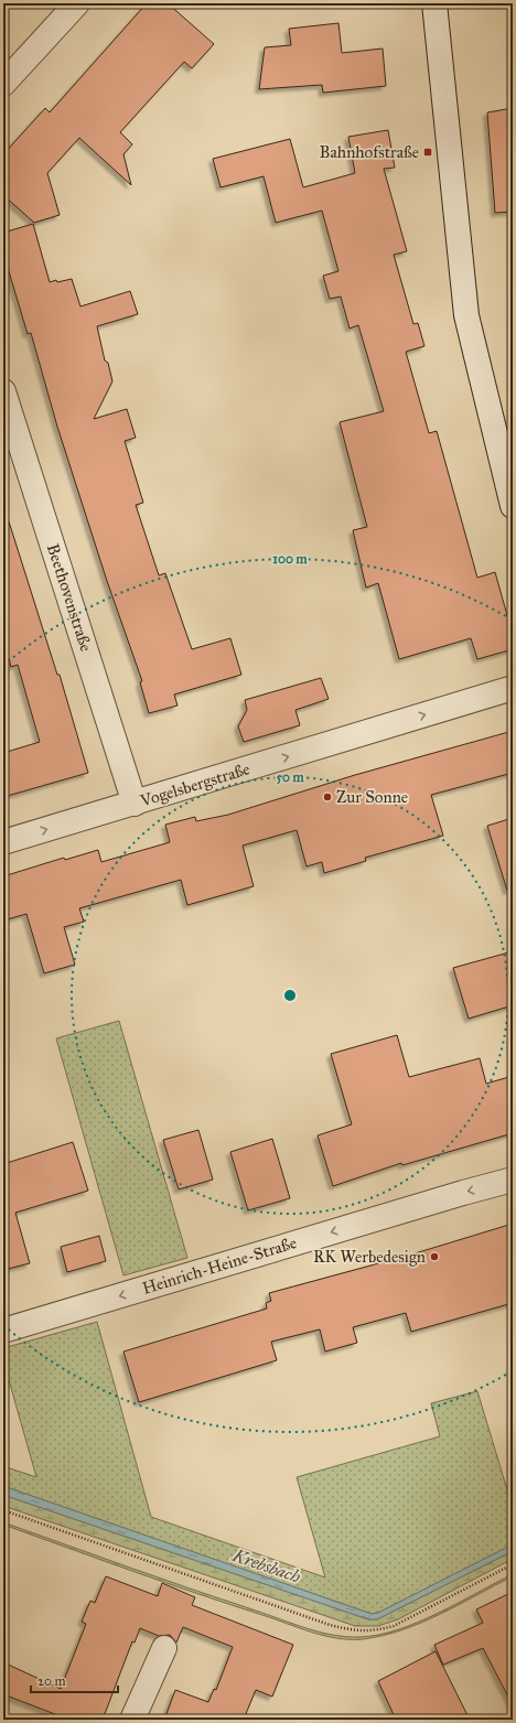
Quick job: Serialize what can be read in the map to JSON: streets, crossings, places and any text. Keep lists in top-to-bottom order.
{
  "streets": {
    "street": ["Beethovenstraße", "Vogelsbergstraße", "Heinrich-Heine-Straße"]
  },
  "crossings": [
    ["Beethovenstraße", "Vogelsbergstraße"]
  ],
  "one_way": ["Vogelsbergstraße", "Heinrich-Heine-Straße"],
  "water": ["Krebsbach"],
  "places": {
    "transit": ["Bahnhofstraße"],
    "other": ["Zur Sonne", "RK Werbedesign"]
  },
  "scale_bar": "20 m",
  "rings": ["100 m", "50 m"]
}
